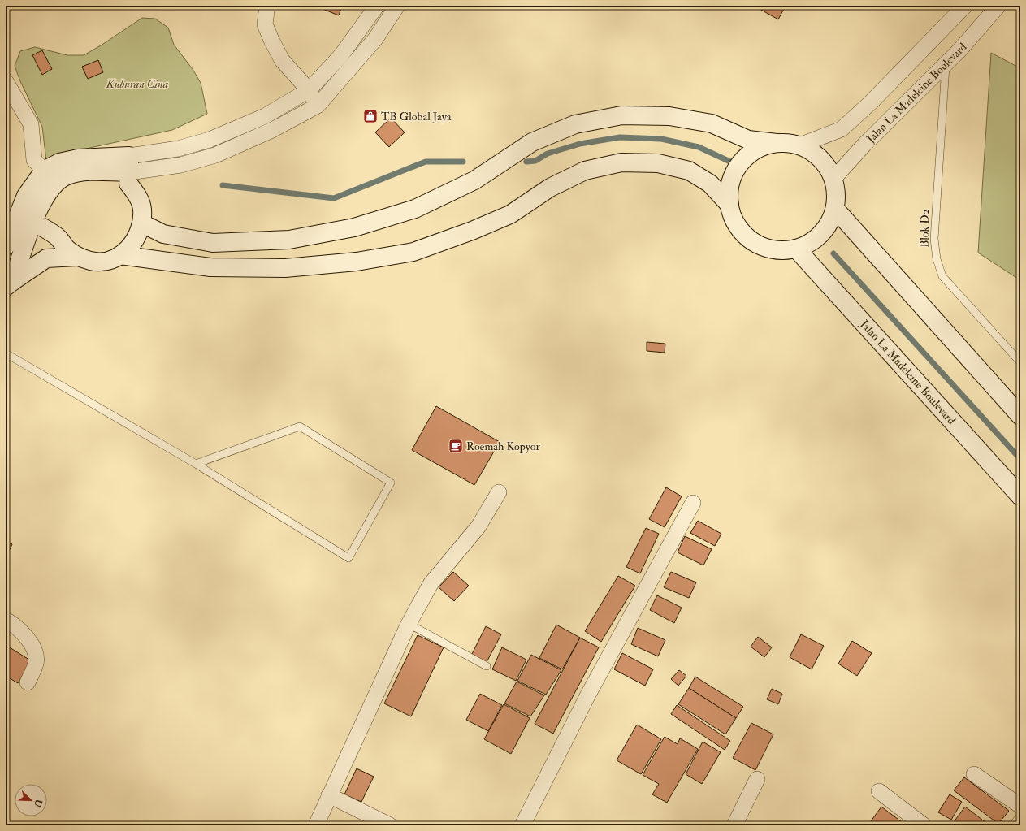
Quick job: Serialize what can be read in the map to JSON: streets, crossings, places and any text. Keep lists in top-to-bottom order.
{
  "streets": {
    "street": ["Jalan La Madeleine Boulevard"],
    "lane": ["Blok D2"]
  },
  "crossings": [
    ["Jalan La Madeleine Boulevard", "Blok D2"]
  ],
  "parks": ["Kuburan Cina"],
  "places": {
    "shop": ["TB Global Jaya"],
    "cafe": ["Roemah Kopyor"]
  },
  "north": "bottom right"
}
